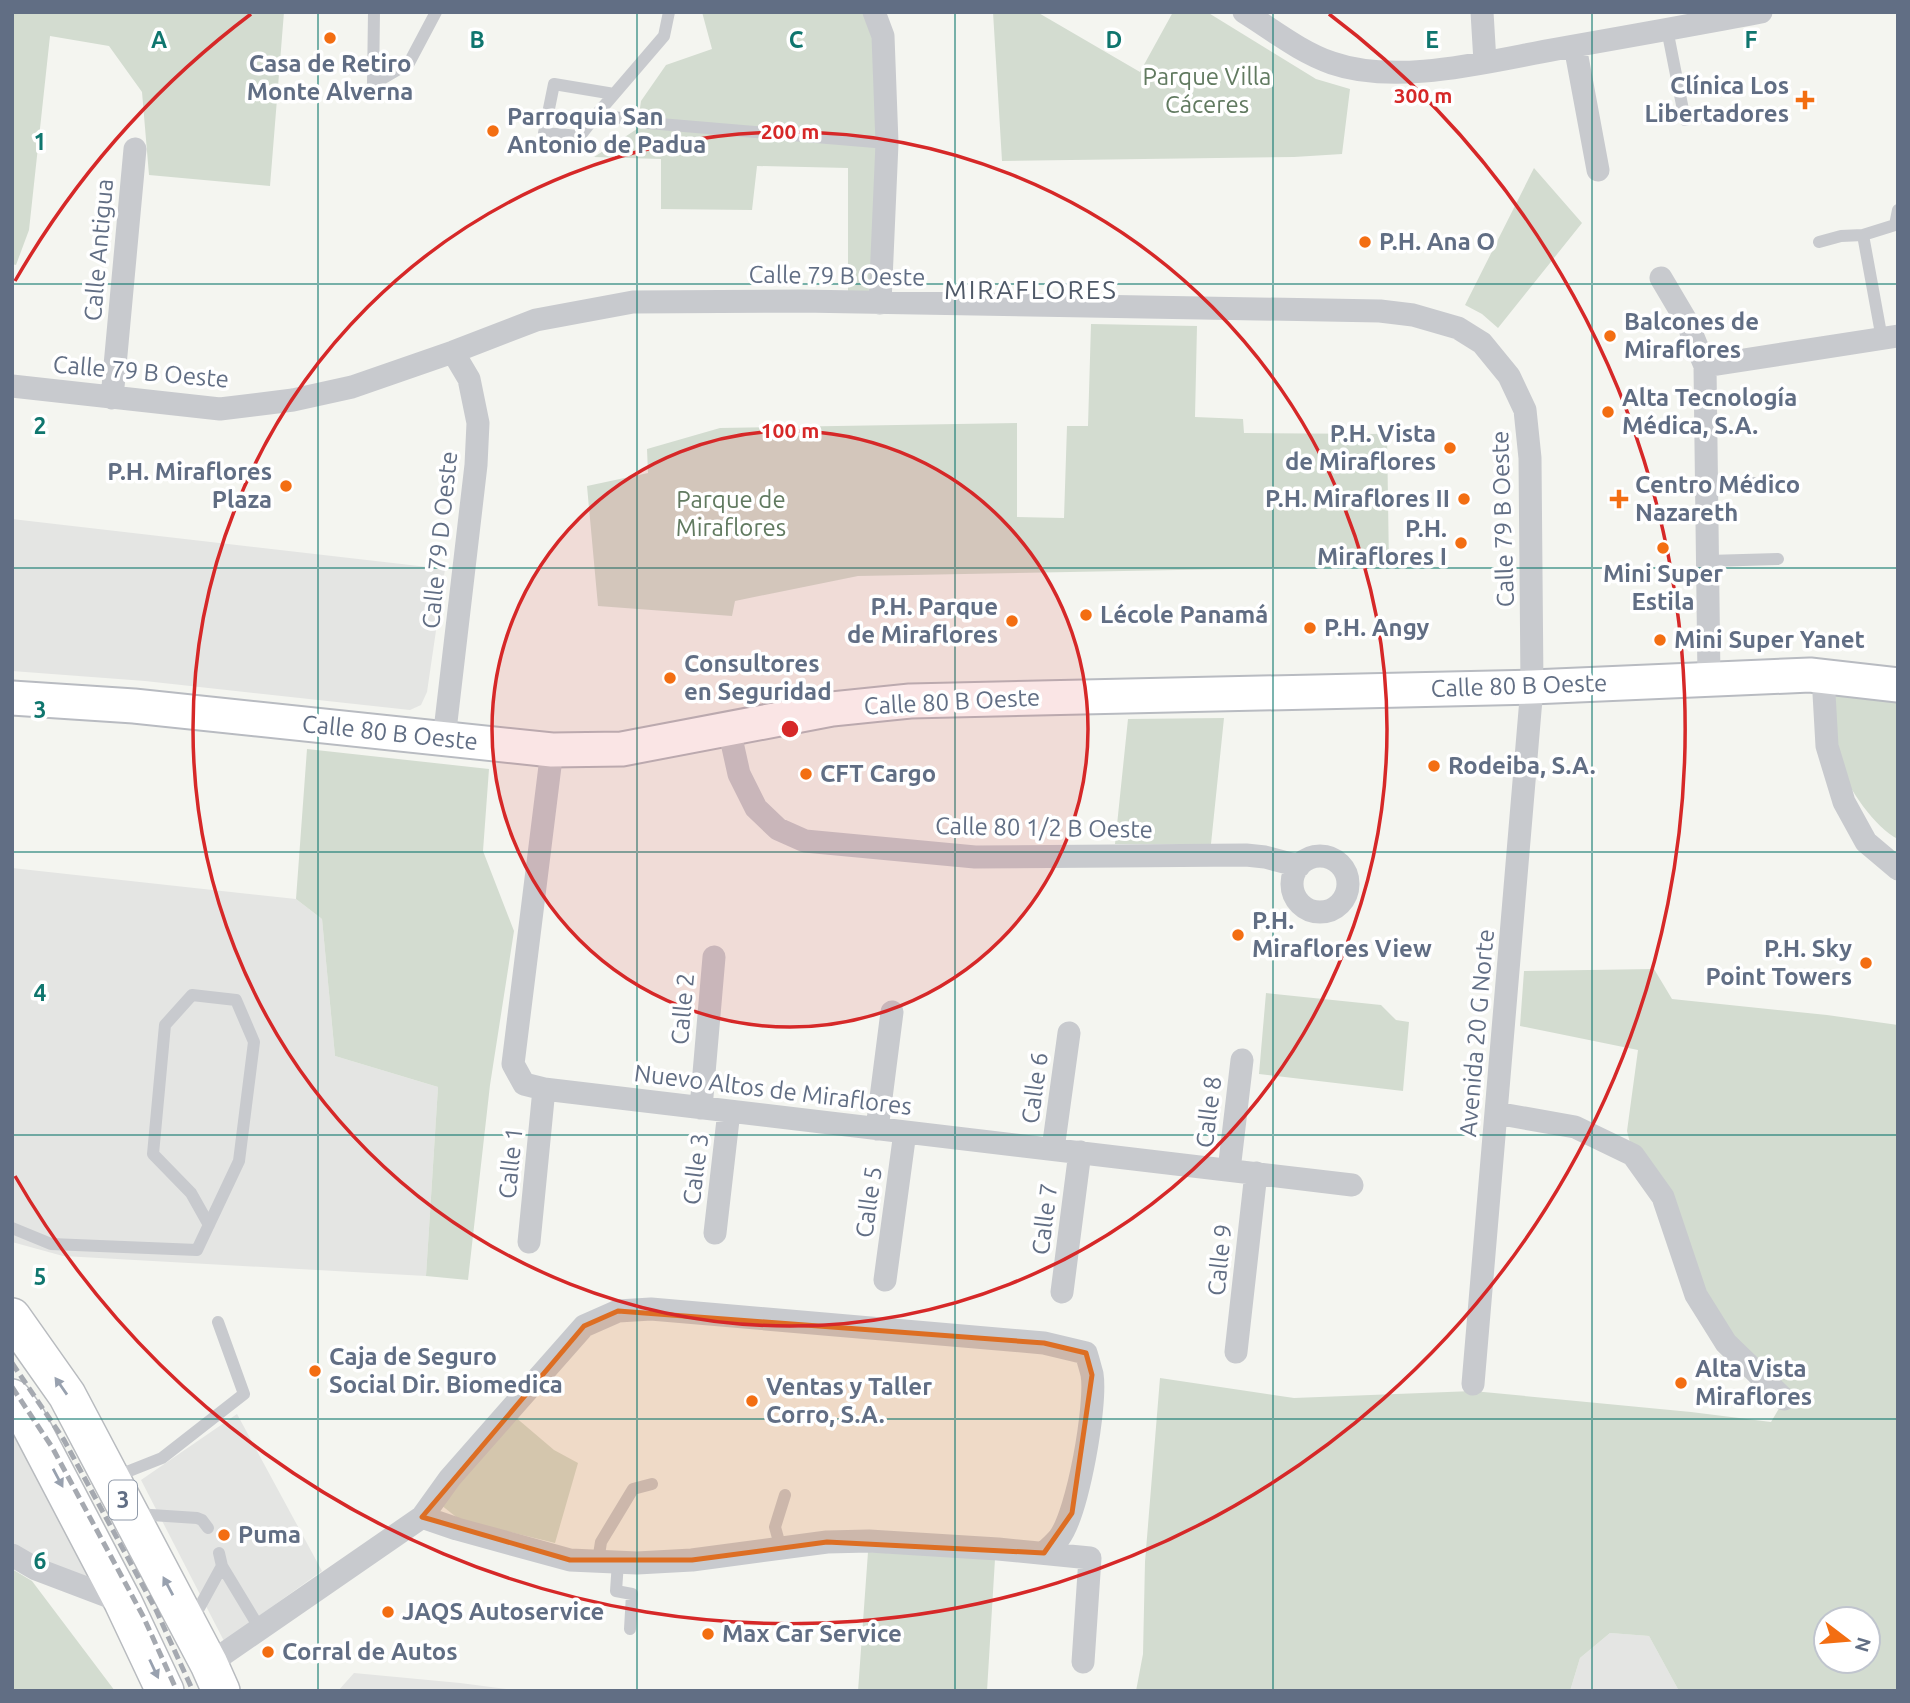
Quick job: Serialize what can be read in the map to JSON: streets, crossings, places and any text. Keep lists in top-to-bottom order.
{
  "streets": {
    "main road": ["3"],
    "street": [
      "Calle Antigua",
      "Calle 79 B Oeste",
      "Calle 79 D Oeste",
      "Calle 80 B Oeste",
      "Calle 80 1/2 B Oeste",
      "Calle 2",
      "Avenida 20 G Norte",
      "Calle 6",
      "Nuevo Altos de Miraflores",
      "Calle 8",
      "Calle 1",
      "Calle 3",
      "Calle 5",
      "Calle 7",
      "Calle 9"
    ]
  },
  "crossings": [
    ["Calle Antigua", "Calle 79 B Oeste"],
    ["Calle 79 B Oeste", "Calle 79 D Oeste"],
    ["Calle 79 B Oeste", "Calle 80 B Oeste"],
    ["Calle 79 B Oeste", "Avenida 20 G Norte"],
    ["Calle 79 D Oeste", "Calle 80 B Oeste"],
    ["Calle 80 B Oeste", "Calle 80 1/2 B Oeste"],
    ["Calle 80 B Oeste", "Avenida 20 G Norte"],
    ["Calle 80 B Oeste", "Nuevo Altos de Miraflores"],
    ["Calle 2", "Nuevo Altos de Miraflores"],
    ["Calle 6", "Nuevo Altos de Miraflores"],
    ["Nuevo Altos de Miraflores", "Calle 8"],
    ["Nuevo Altos de Miraflores", "Calle 1"],
    ["Nuevo Altos de Miraflores", "Calle 3"],
    ["Nuevo Altos de Miraflores", "Calle 5"],
    ["Nuevo Altos de Miraflores", "Calle 7"],
    ["Nuevo Altos de Miraflores", "Calle 9"]
  ],
  "districts": ["MIRAFLORES"],
  "parks": ["Parque Villa Cáceres", "Parque de Miraflores"],
  "places": {
    "other": [
      "Casa de Retiro Monte Alverna",
      "Parroquia San Antonio de Padua",
      "P.H. Ana O",
      "Balcones de Miraflores",
      "Alta Tecnología Médica, S.A.",
      "P.H. Vista de Miraflores",
      "P.H. Miraflores Plaza",
      "P.H. Miraflores II",
      "P.H. Miraflores I",
      "Mini Super Estila",
      "Lécole Panamá",
      "P.H. Parque de Miraflores",
      "P.H. Angy",
      "Mini Super Yanet",
      "Consultores en Seguridad",
      "Rodeiba, S.A.",
      "CFT Cargo",
      "P.H. Miraflores View",
      "P.H. Sky Point Towers",
      "Caja de Seguro Social Dir. Biomedica",
      "Alta Vista Miraflores",
      "Ventas y Taller Corro, S.A.",
      "Puma",
      "JAQS Autoservice",
      "Max Car Service",
      "Corral de Autos"
    ],
    "health": ["Clínica Los Libertadores", "Centro Médico Nazareth"]
  },
  "north": "right",
  "grid": {
    "columns": [
      "A",
      "B",
      "C",
      "D",
      "E",
      "F"
    ],
    "rows": [
      "1",
      "2",
      "3",
      "4",
      "5",
      "6"
    ]
  },
  "rings": ["300 m", "200 m", "100 m"]
}
